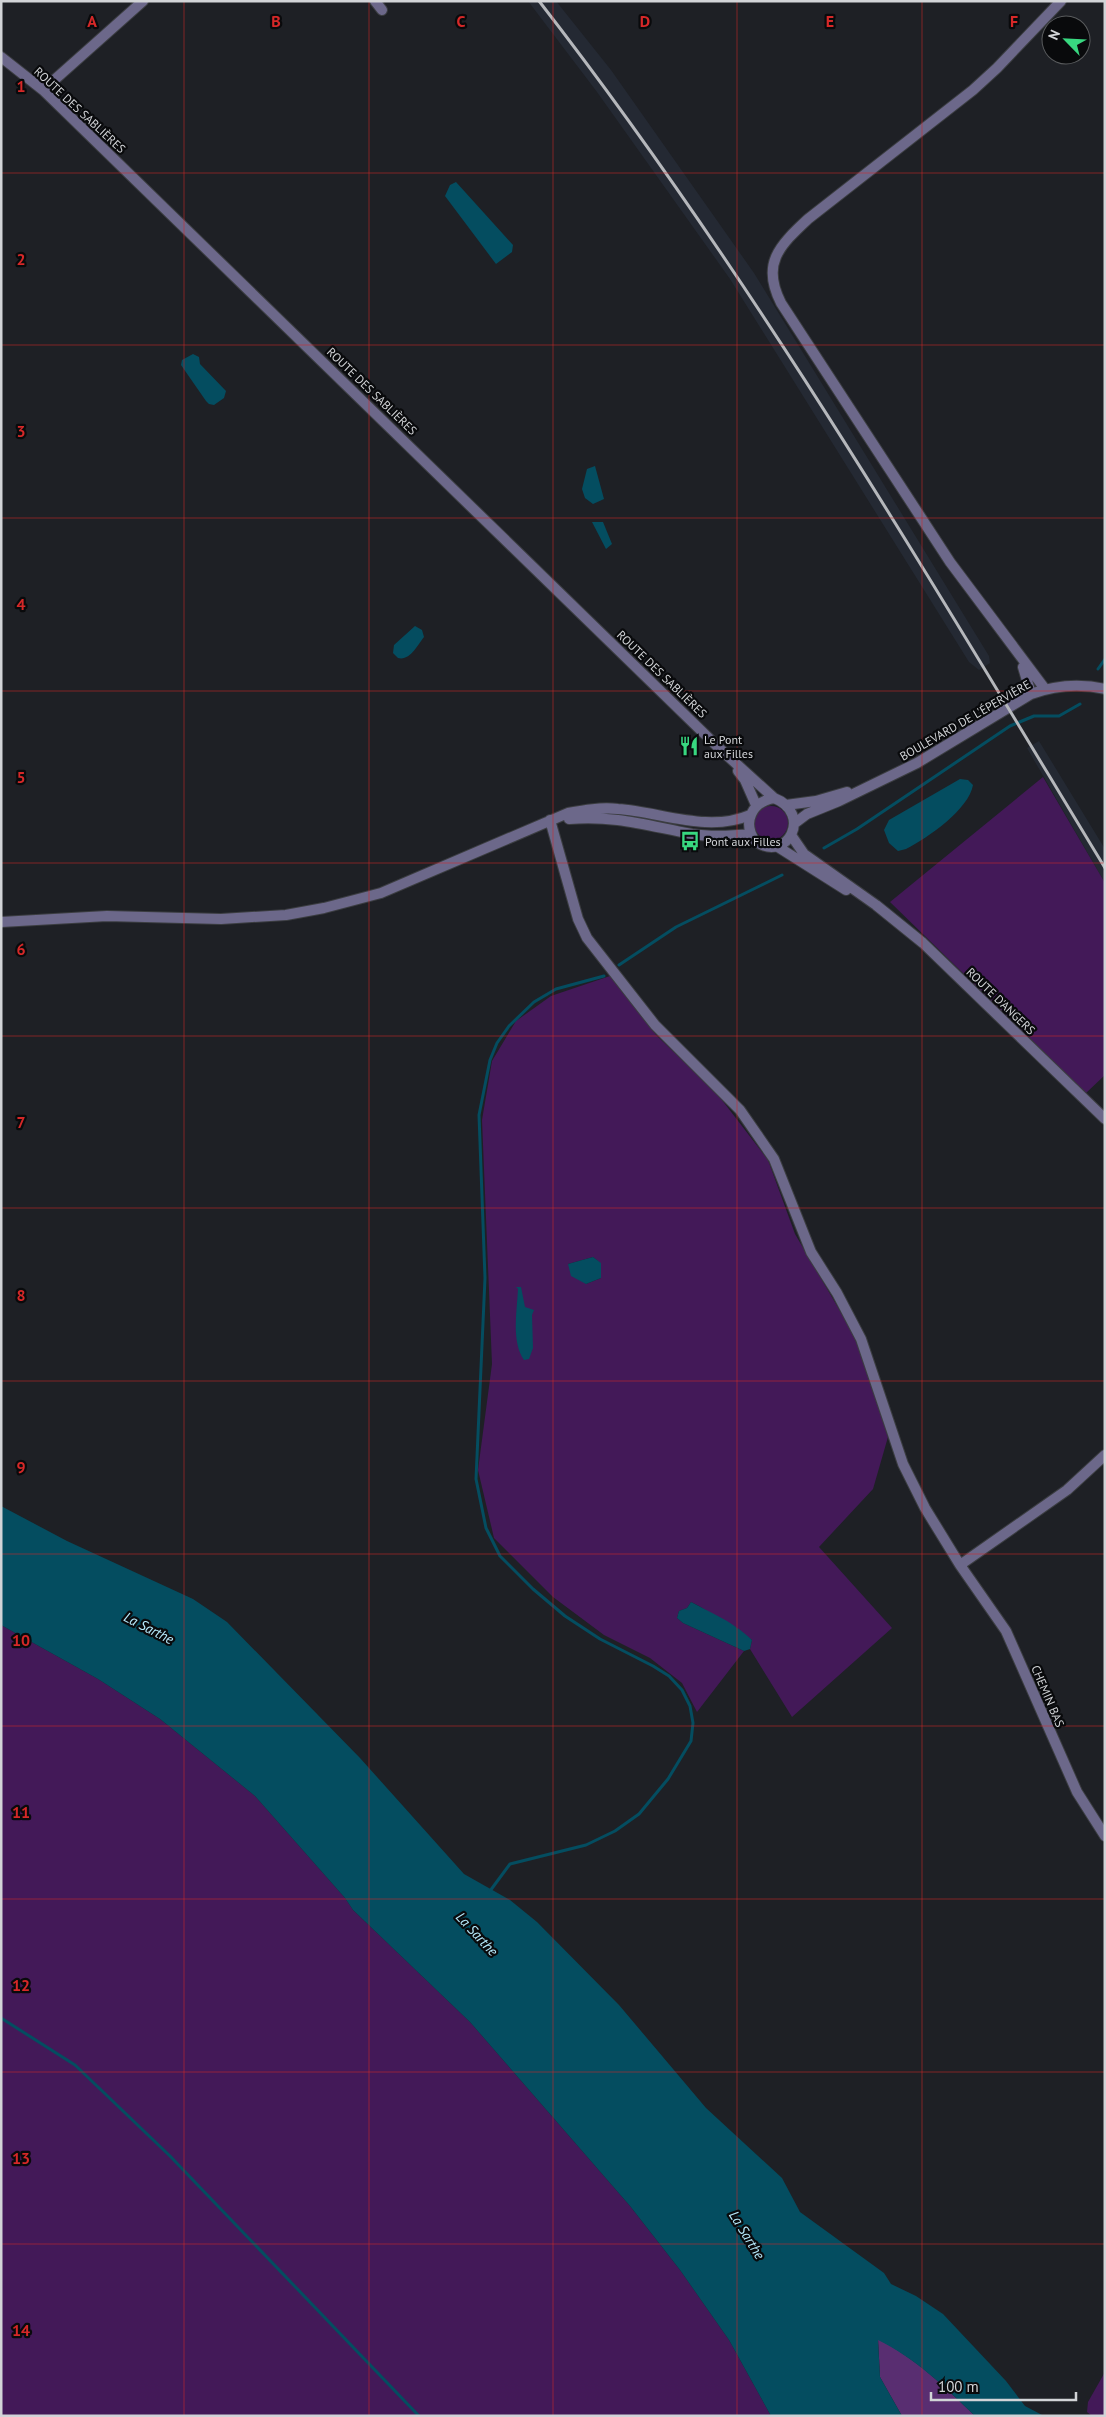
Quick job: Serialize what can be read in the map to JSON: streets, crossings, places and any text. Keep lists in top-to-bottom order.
{
  "streets": {
    "street": [
      "ROUTE DES SABLIÈRES",
      "BOULEVARD DE L'ÉPERVIÈRE",
      "ROUTE D'ANGERS",
      "CHEMIN BAS"
    ]
  },
  "crossings": [
    ["ROUTE DES SABLIÈRES", "BOULEVARD DE L'ÉPERVIÈRE"],
    ["ROUTE DES SABLIÈRES", "ROUTE D'ANGERS"],
    ["BOULEVARD DE L'ÉPERVIÈRE", "ROUTE D'ANGERS"]
  ],
  "water": ["La Sarthe"],
  "places": {
    "restaurant": ["Le Pont aux Filles"],
    "bus stop": ["Pont aux Filles"]
  },
  "scale_bar": "100 m",
  "north": "top left",
  "grid": {
    "columns": [
      "A",
      "B",
      "C",
      "D",
      "E",
      "F"
    ],
    "rows": [
      "1",
      "2",
      "3",
      "4",
      "5",
      "6",
      "7",
      "8",
      "9",
      "10",
      "11",
      "12",
      "13",
      "14"
    ]
  }
}
